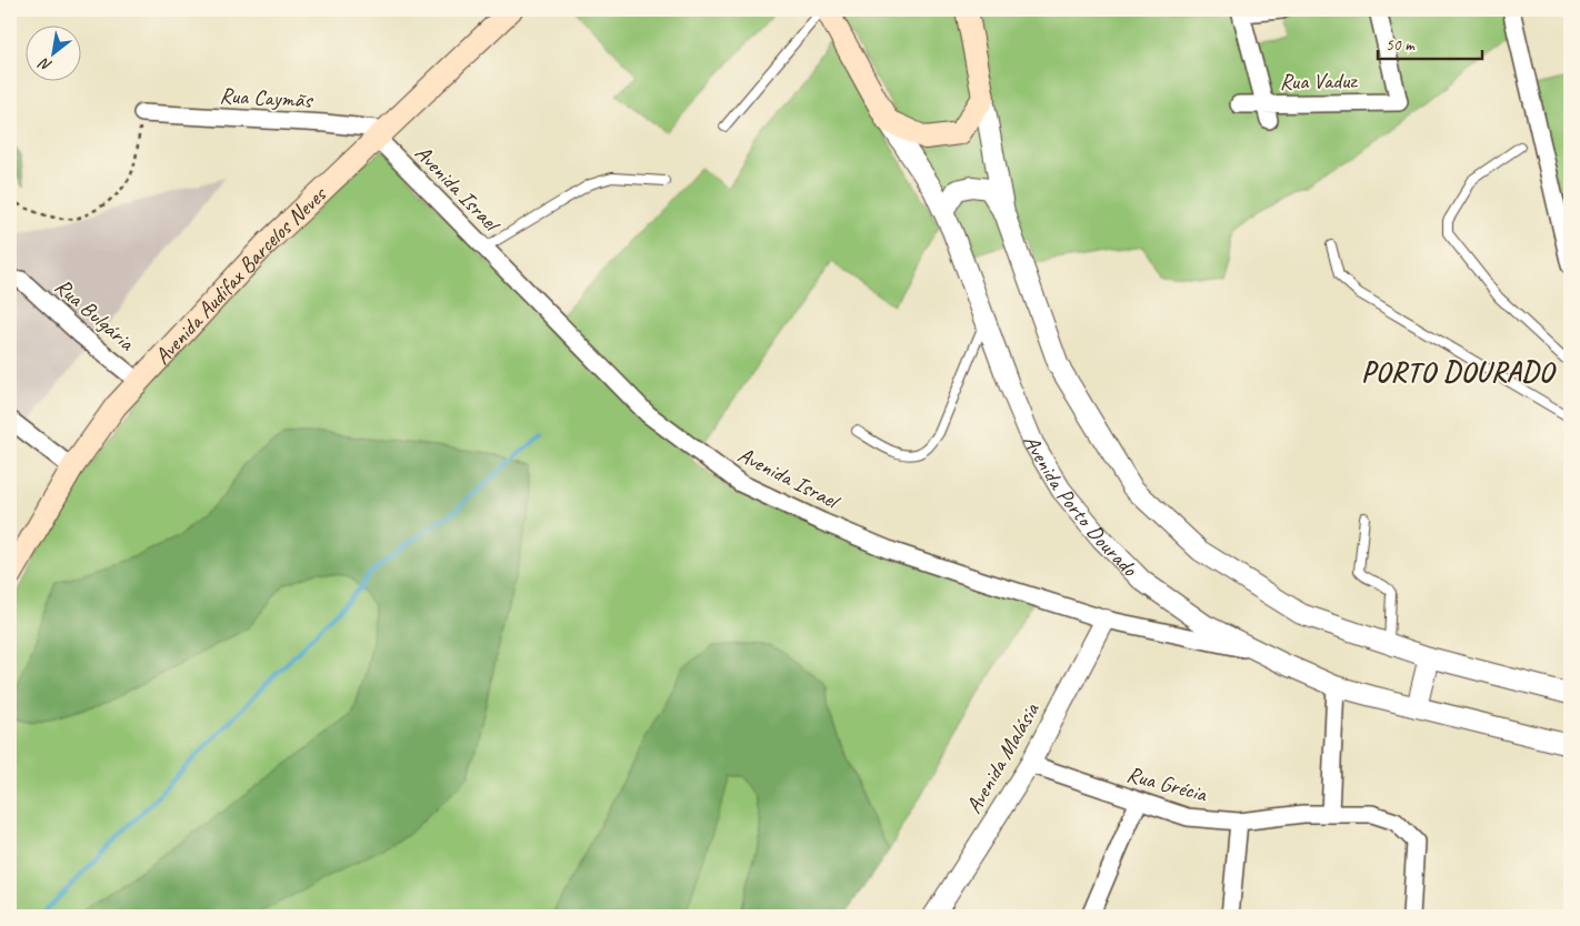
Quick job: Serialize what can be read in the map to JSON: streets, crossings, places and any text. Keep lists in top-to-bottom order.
{
  "streets": {
    "main road": ["Avenida Audifax Barcelos Neves", "Avenida Porto Dourado"],
    "street": [
      "Rua Vaduz",
      "Rua Caymãs",
      "Avenida Israel",
      "Rua Bulgária",
      "Avenida Malásia",
      "Rua Grécia"
    ]
  },
  "crossings": [
    ["Rua Caymãs", "Avenida Israel"],
    ["Rua Caymãs", "Avenida Audifax Barcelos Neves"],
    ["Avenida Israel", "Avenida Audifax Barcelos Neves"],
    ["Avenida Israel", "Avenida Porto Dourado"],
    ["Avenida Israel", "Avenida Malásia"],
    ["Avenida Audifax Barcelos Neves", "Rua Bulgária"],
    ["Avenida Malásia", "Rua Grécia"]
  ],
  "districts": ["PORTO DOURADO"],
  "scale_bar": "50 m",
  "north": "bottom left"
}
